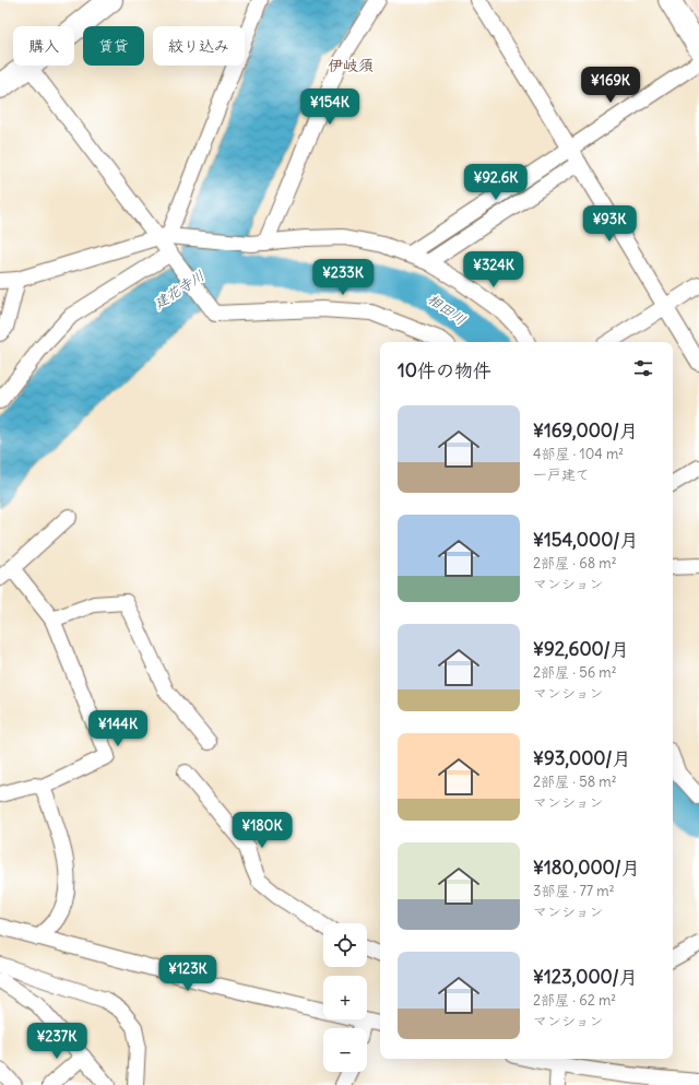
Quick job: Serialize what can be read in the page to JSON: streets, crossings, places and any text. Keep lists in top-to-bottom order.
{
  "districts": ["伊岐須"],
  "water": ["建花寺川", "相田川"],
  "page": {
    "chip": ["購入", "賃貸", "絞り込み"],
    "price": [
      "¥169K",
      "¥154K",
      "¥92.6K",
      "¥93K",
      "¥324K",
      "¥233K",
      "¥144K",
      "¥180K",
      "¥123K",
      "¥237K"
    ],
    "heading": "10件の物件",
    "list": [
      {
        "name": "¥169,000/月",
        "note": "4部屋 · 104 m² · 一戸建て"
      },
      {
        "name": "¥154,000/月",
        "note": "2部屋 · 68 m² · マンション"
      },
      {
        "name": "¥92,600/月",
        "note": "2部屋 · 56 m² · マンション"
      },
      {
        "name": "¥93,000/月",
        "note": "2部屋 · 58 m² · マンション"
      },
      {
        "name": "¥180,000/月",
        "note": "3部屋 · 77 m² · マンション"
      },
      {
        "name": "¥123,000/月",
        "note": "2部屋 · 62 m² · マンション"
      }
    ],
    "map_buttons": ["+", "−"]
  }
}
